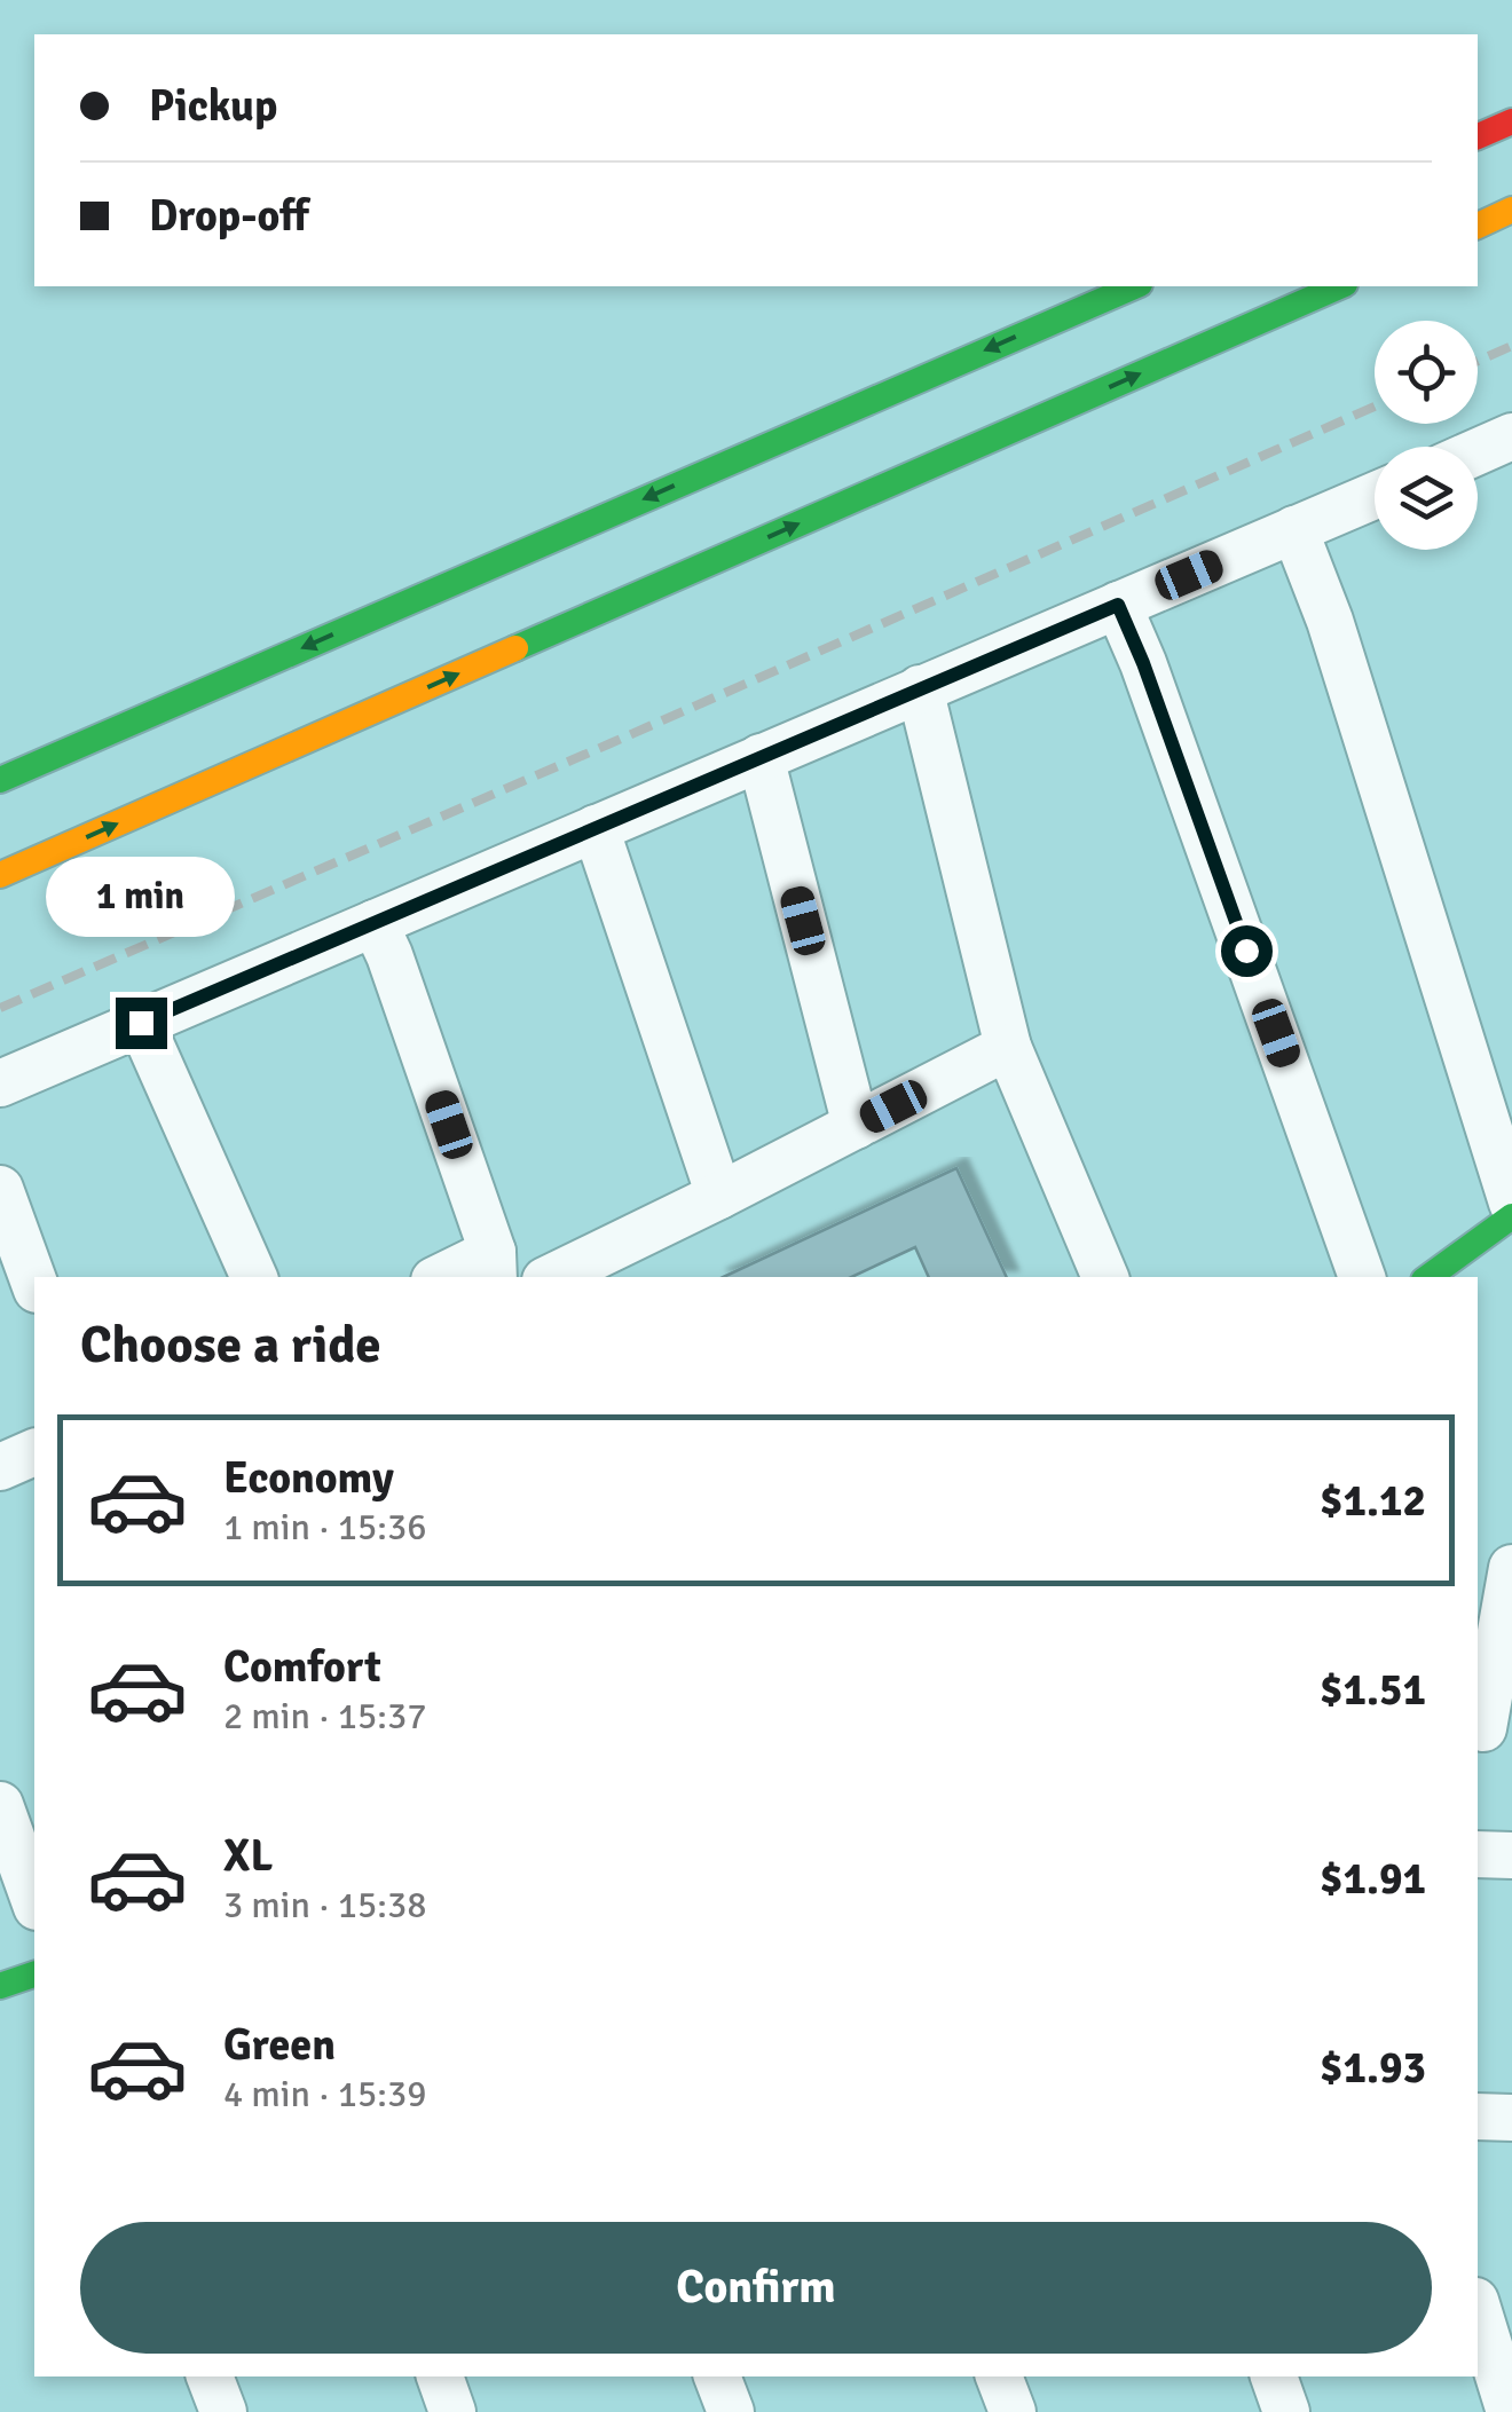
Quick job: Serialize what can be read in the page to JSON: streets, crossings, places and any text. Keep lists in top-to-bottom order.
{
  "page": {
    "banner": ["Pickup", "Drop-off"],
    "bubble": "1 min",
    "heading": "Choose a ride",
    "list": [
      {
        "name": "Economy",
        "note": "1 min · 15:36",
        "value": "$1.12"
      },
      {
        "name": "Comfort",
        "note": "2 min · 15:37",
        "value": "$1.51"
      },
      {
        "name": "XL",
        "note": "3 min · 15:38",
        "value": "$1.91"
      },
      {
        "name": "Green",
        "note": "4 min · 15:39",
        "value": "$1.93"
      }
    ],
    "buttons": "Confirm"
  }
}
